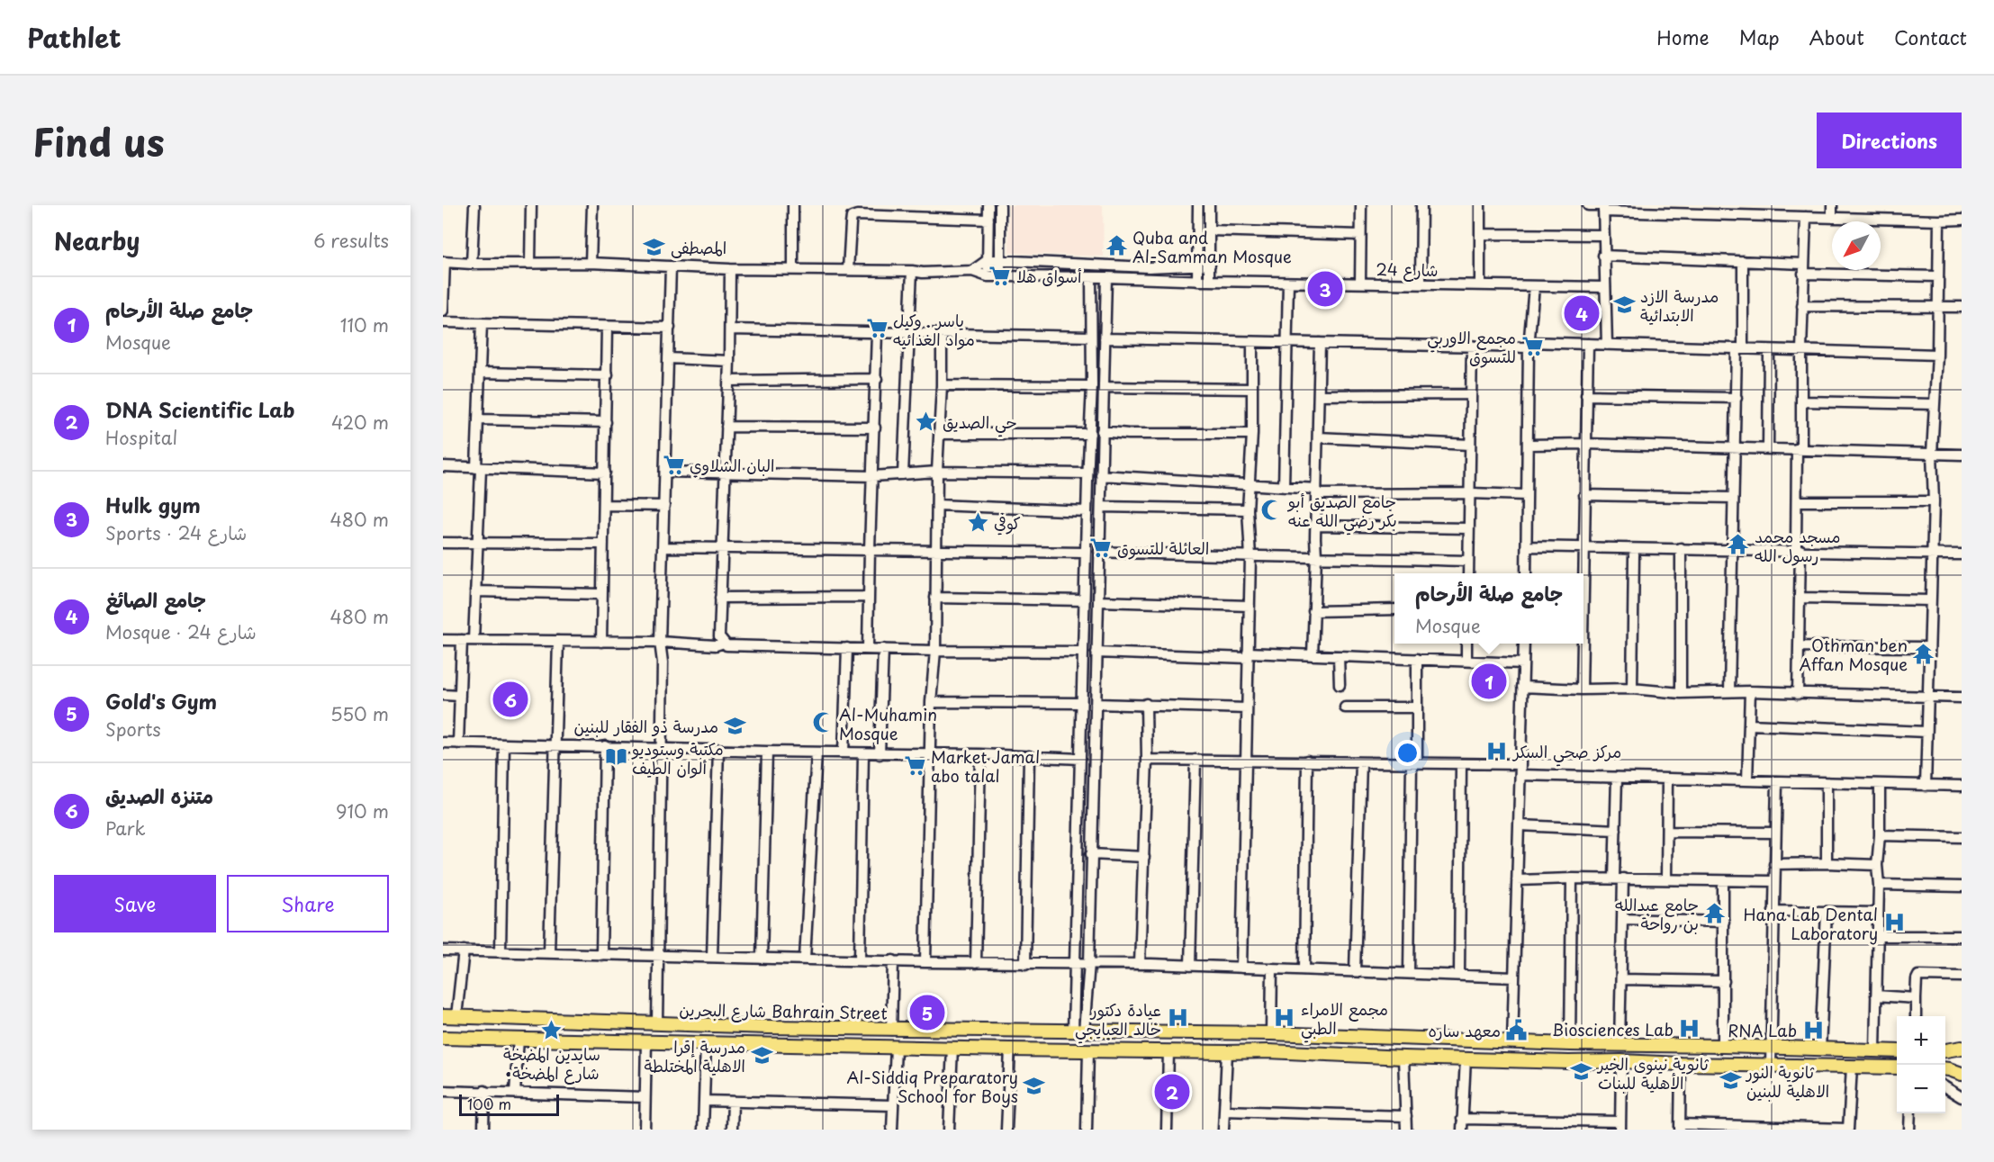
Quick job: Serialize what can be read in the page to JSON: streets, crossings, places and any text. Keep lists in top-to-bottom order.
{
  "streets": {
    "main road": ["شارع البحرين Bahrain Street"],
    "street": ["شارع 24"]
  },
  "places": {
    "temple": [
      "Quba and Al-Samman Mosque",
      "مسجد محمد رسول الله",
      "Othman ben Affan Mosque",
      "جامع عبدالله بن رواحة"
    ],
    "school or university": [
      "المصطفى",
      "مدرسة الازد الابتدائية",
      "مدرسة ذو الفقار للبنين",
      "مدرسة إقرا الاهلية المختلطة",
      "ثانوية نينوى الخير الأهلية للبنات",
      "ثانوية النور الاهلية للبنين",
      "Al-Siddiq Preparatory School for Boys"
    ],
    "supermarket": [
      "أسواق هلا",
      "ياسر . وكيل مواد الغذائيه",
      "مجمع الاوربي للتسوق",
      "البان الشلاوي",
      "العائلة للتسوق",
      "Market Jamal abo talal"
    ],
    "place": ["حي الصديق", "كوفي", "سايدين المضخة •شارع المضخة"],
    "mosque": ["جامع الصديق أبو بكر رضي الله عنه", "Al-Muhamin Mosque"],
    "hospital": [
      "مركز صحي السكر",
      "Hana Lab Dental Laboratory",
      "مجمع الامراء الطبي",
      "عيادة دكتور خالد العبايجي",
      "Biosciences Lab",
      "RNA Lab"
    ],
    "library": ["مكتبة وستوديو ألوان الطيف"],
    "public building": ["معهد ساره"]
  },
  "scale_bar": "100 m",
  "north": "bottom left",
  "page": {
    "header": "Pathlet",
    "nav": [
      "Home",
      "Map",
      "About",
      "Contact"
    ],
    "title": "Find us",
    "buttons": [
      "Directions",
      ["Save", "Share"]
    ],
    "heading": ["Nearby", "6 results"],
    "pins": [
      "3",
      "4",
      "1",
      "6",
      "5",
      "2"
    ],
    "list": [
      {
        "mark": "1",
        "name": "جامع صلة الأرحام",
        "note": "Mosque",
        "value": "110 m"
      },
      {
        "mark": "2",
        "name": "DNA Scientific Lab",
        "note": "Hospital",
        "value": "420 m"
      },
      {
        "mark": "3",
        "name": "Hulk gym",
        "note": "Sports · شارع 24",
        "value": "480 m"
      },
      {
        "mark": "4",
        "name": "جامع الصائغ",
        "note": "Mosque · شارع 24",
        "value": "480 m"
      },
      {
        "mark": "5",
        "name": "Gold's Gym",
        "note": "Sports",
        "value": "550 m"
      },
      {
        "mark": "6",
        "name": "متنزه الصديق",
        "note": "Park",
        "value": "910 m"
      }
    ],
    "popup": ["جامع صلة الأرحام", "Mosque"],
    "map_buttons": ["+", "−"],
    "scale": "100 m"
  }
}
